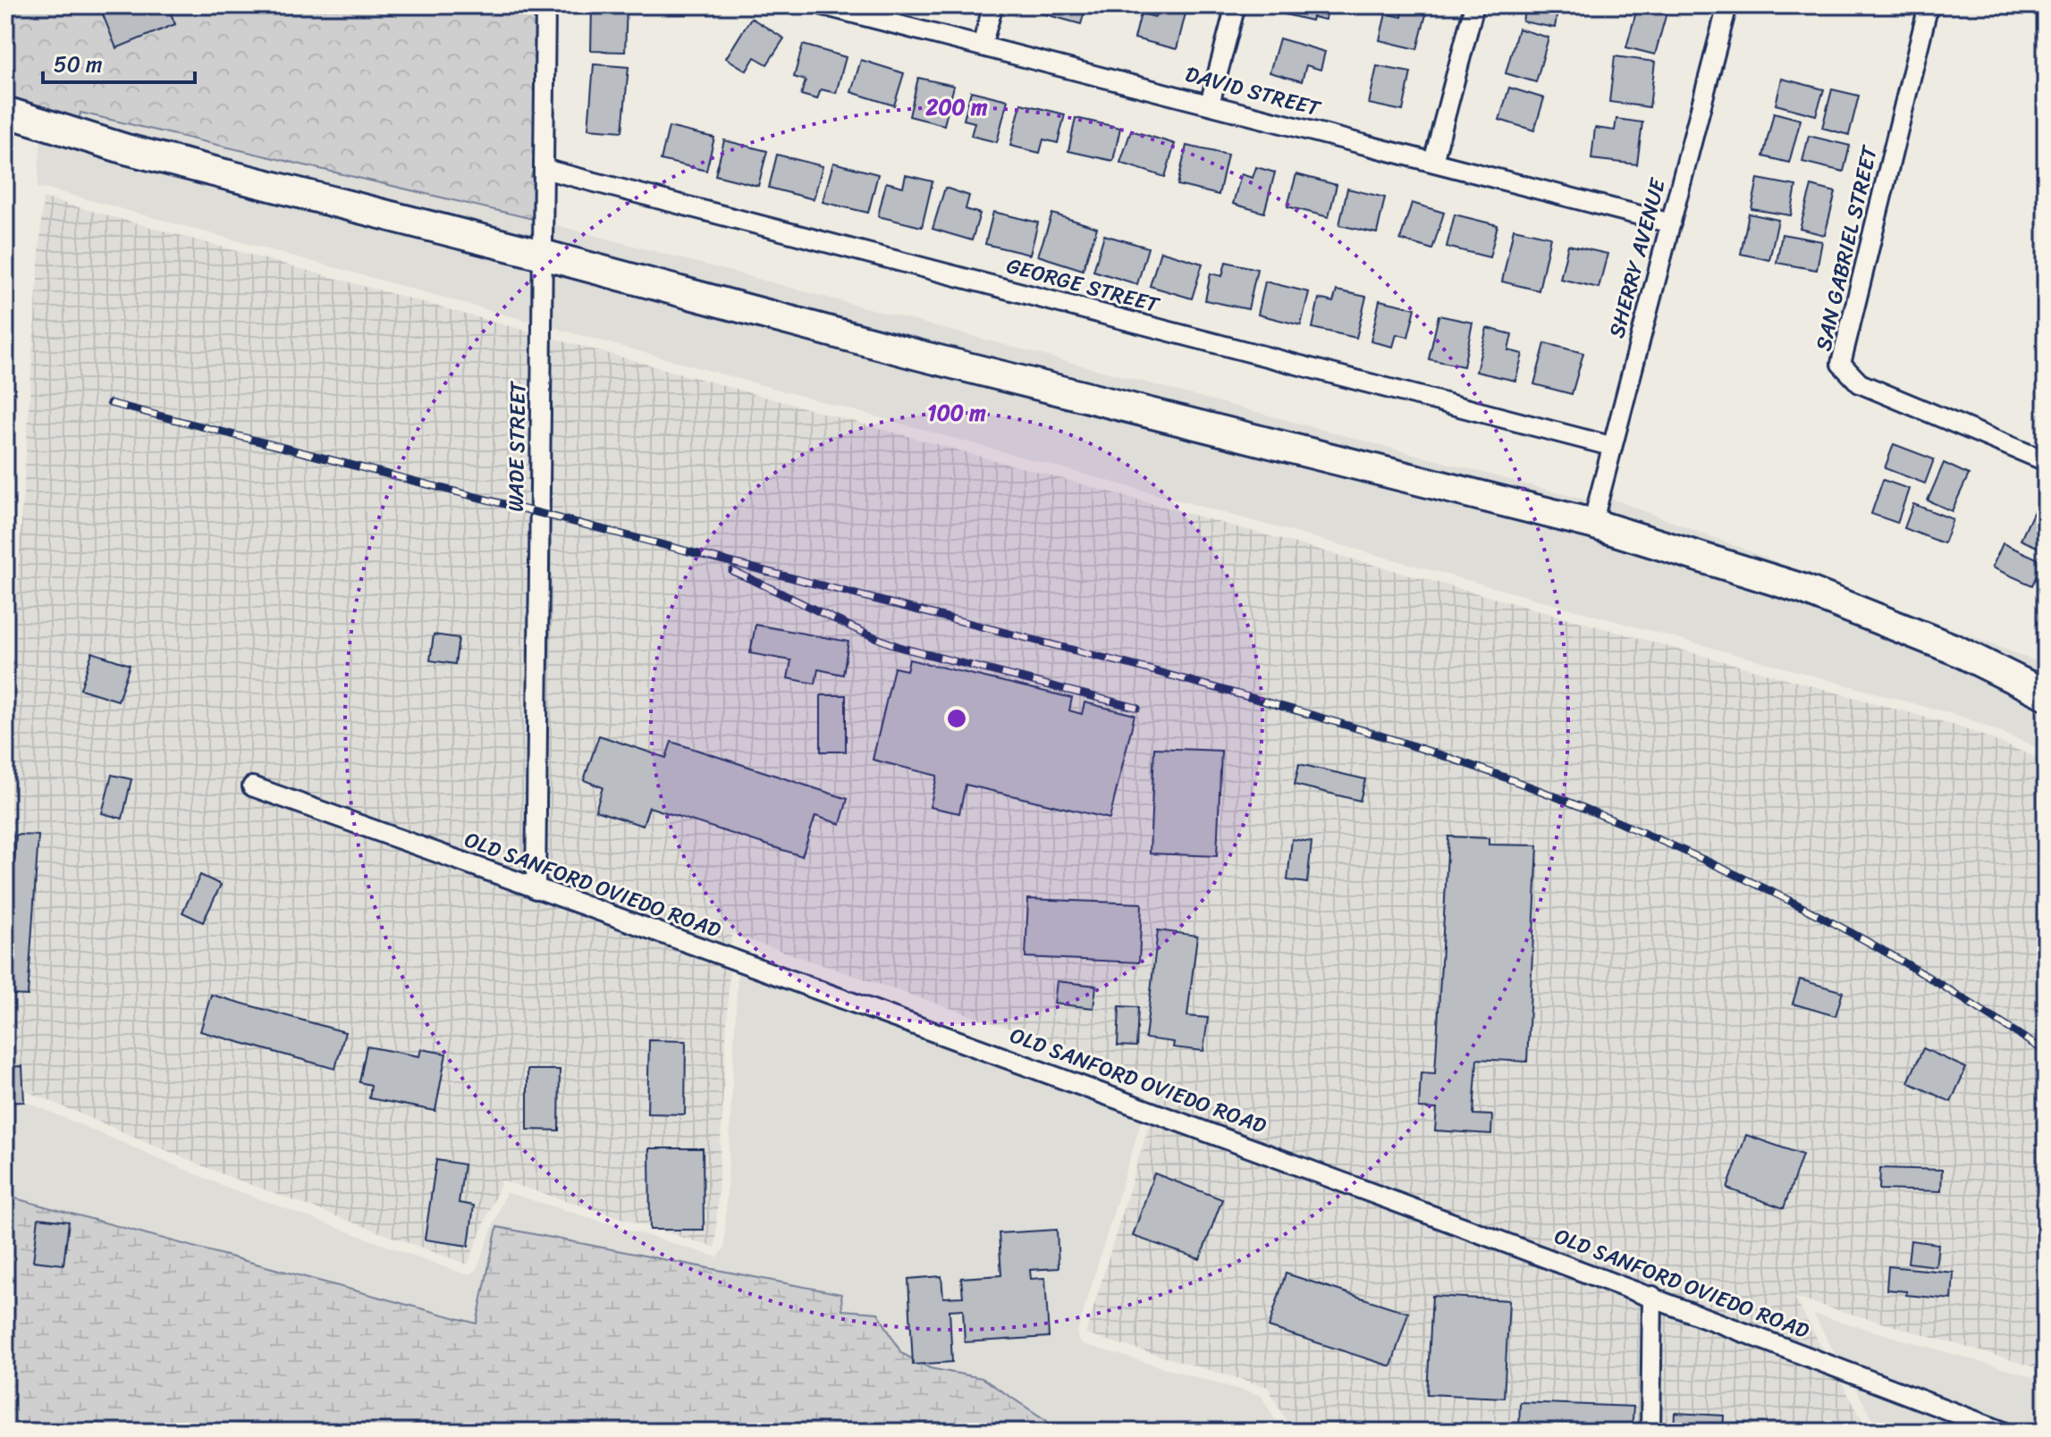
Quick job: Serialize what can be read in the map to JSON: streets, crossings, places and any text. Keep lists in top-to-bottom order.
{
  "streets": {
    "street": [
      "DAVID STREET",
      "SAN GABRIEL STREET",
      "SHERRY AVENUE",
      "GEORGE STREET",
      "WADE STREET",
      "OLD SANFORD OVIEDO ROAD"
    ]
  },
  "crossings": [
    ["DAVID STREET", "SHERRY AVENUE"],
    ["SHERRY AVENUE", "GEORGE STREET"],
    ["GEORGE STREET", "WADE STREET"],
    ["WADE STREET", "OLD SANFORD OVIEDO ROAD"]
  ],
  "scale_bar": "50 m",
  "rings": ["200 m", "100 m"]
}
